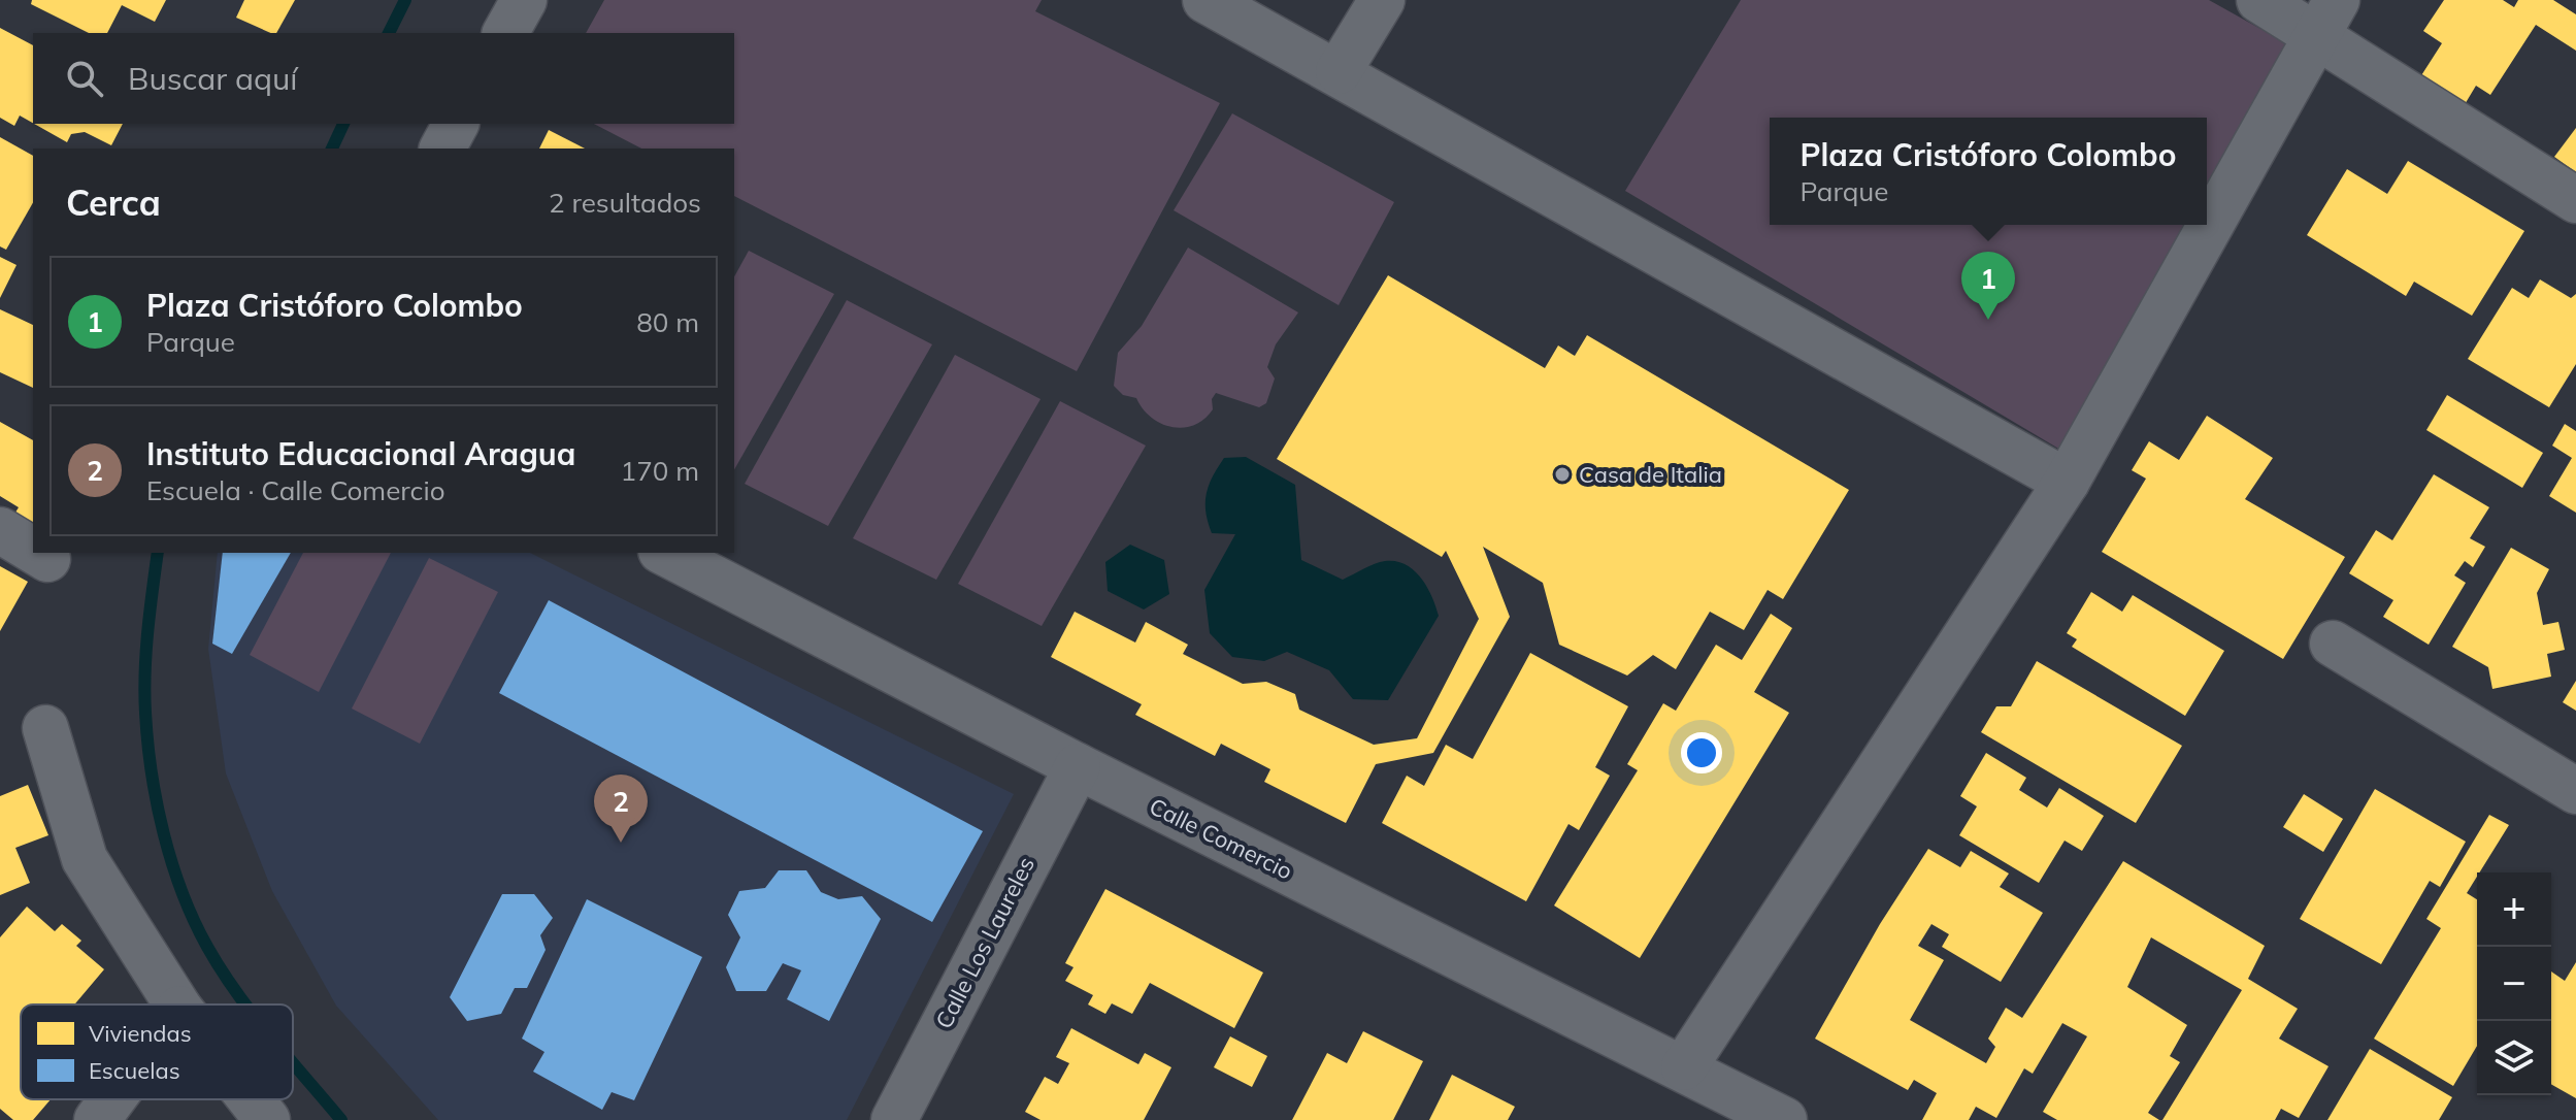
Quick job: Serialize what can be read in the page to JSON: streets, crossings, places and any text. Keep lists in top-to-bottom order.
{
  "streets": {
    "street": ["Calle Comercio", "Calle Los Laureles"]
  },
  "crossings": [
    ["Calle Comercio", "Calle Los Laureles"]
  ],
  "places": ["Casa de Italia"],
  "legend": ["Viviendas", "Escuelas"],
  "page": {
    "search": "Buscar aquí",
    "popup": ["Plaza Cristóforo Colombo", "Parque"],
    "heading": ["Cerca", "2 resultados"],
    "pins": ["1", "2"],
    "list": [
      {
        "mark": "1",
        "name": "Plaza Cristóforo Colombo",
        "note": "Parque",
        "value": "80 m"
      },
      {
        "mark": "2",
        "name": "Instituto Educacional Aragua",
        "note": "Escuela · Calle Comercio",
        "value": "170 m"
      }
    ],
    "map_buttons": ["+", "−"]
  }
}
